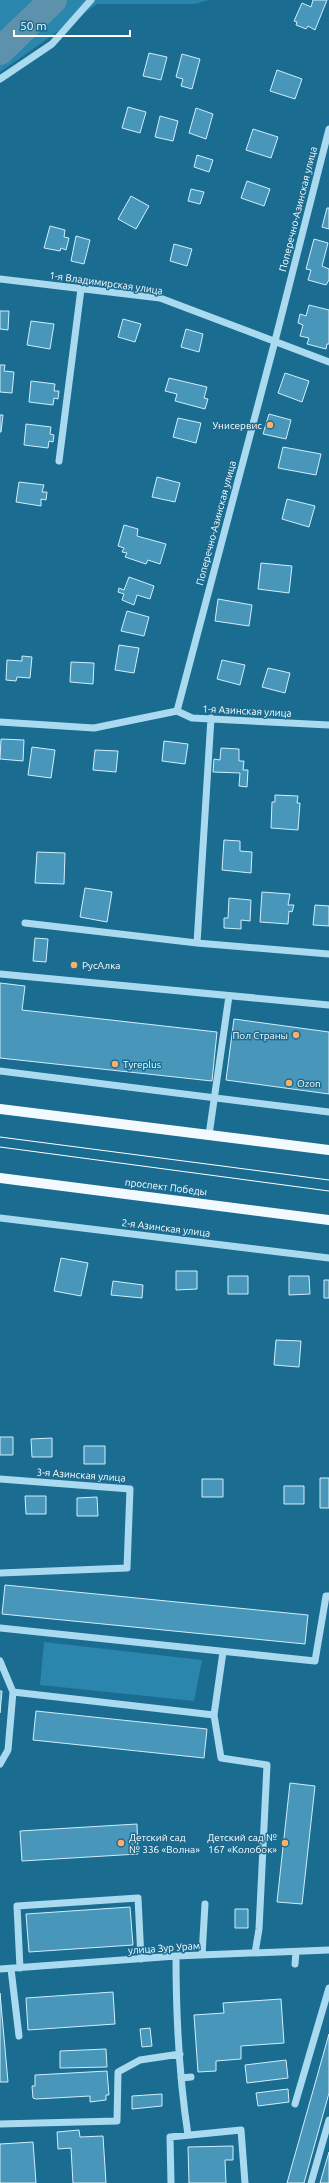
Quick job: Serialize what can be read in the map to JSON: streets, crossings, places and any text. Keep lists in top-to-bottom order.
{
  "streets": {
    "main road": ["проспект Победы"],
    "street": [
      "Поперечно-Азинская улица",
      "1-я Владимирская улица",
      "1-я Азинская улица",
      "2-я Азинская улица",
      "3-я Азинская улица",
      "улица Зур Урам"
    ]
  },
  "crossings": [
    ["Поперечно-Азинская улица", "1-я Владимирская улица"],
    ["Поперечно-Азинская улица", "1-я Азинская улица"]
  ],
  "places": [
    "Унисервис",
    "РусАлка",
    "Пол Страны",
    "Tyreplus",
    "Ozon",
    "Детский сад № 336 «Волна»",
    "Детский сад № 167 «Колобок»"
  ],
  "scale_bar": "50 m"
}
